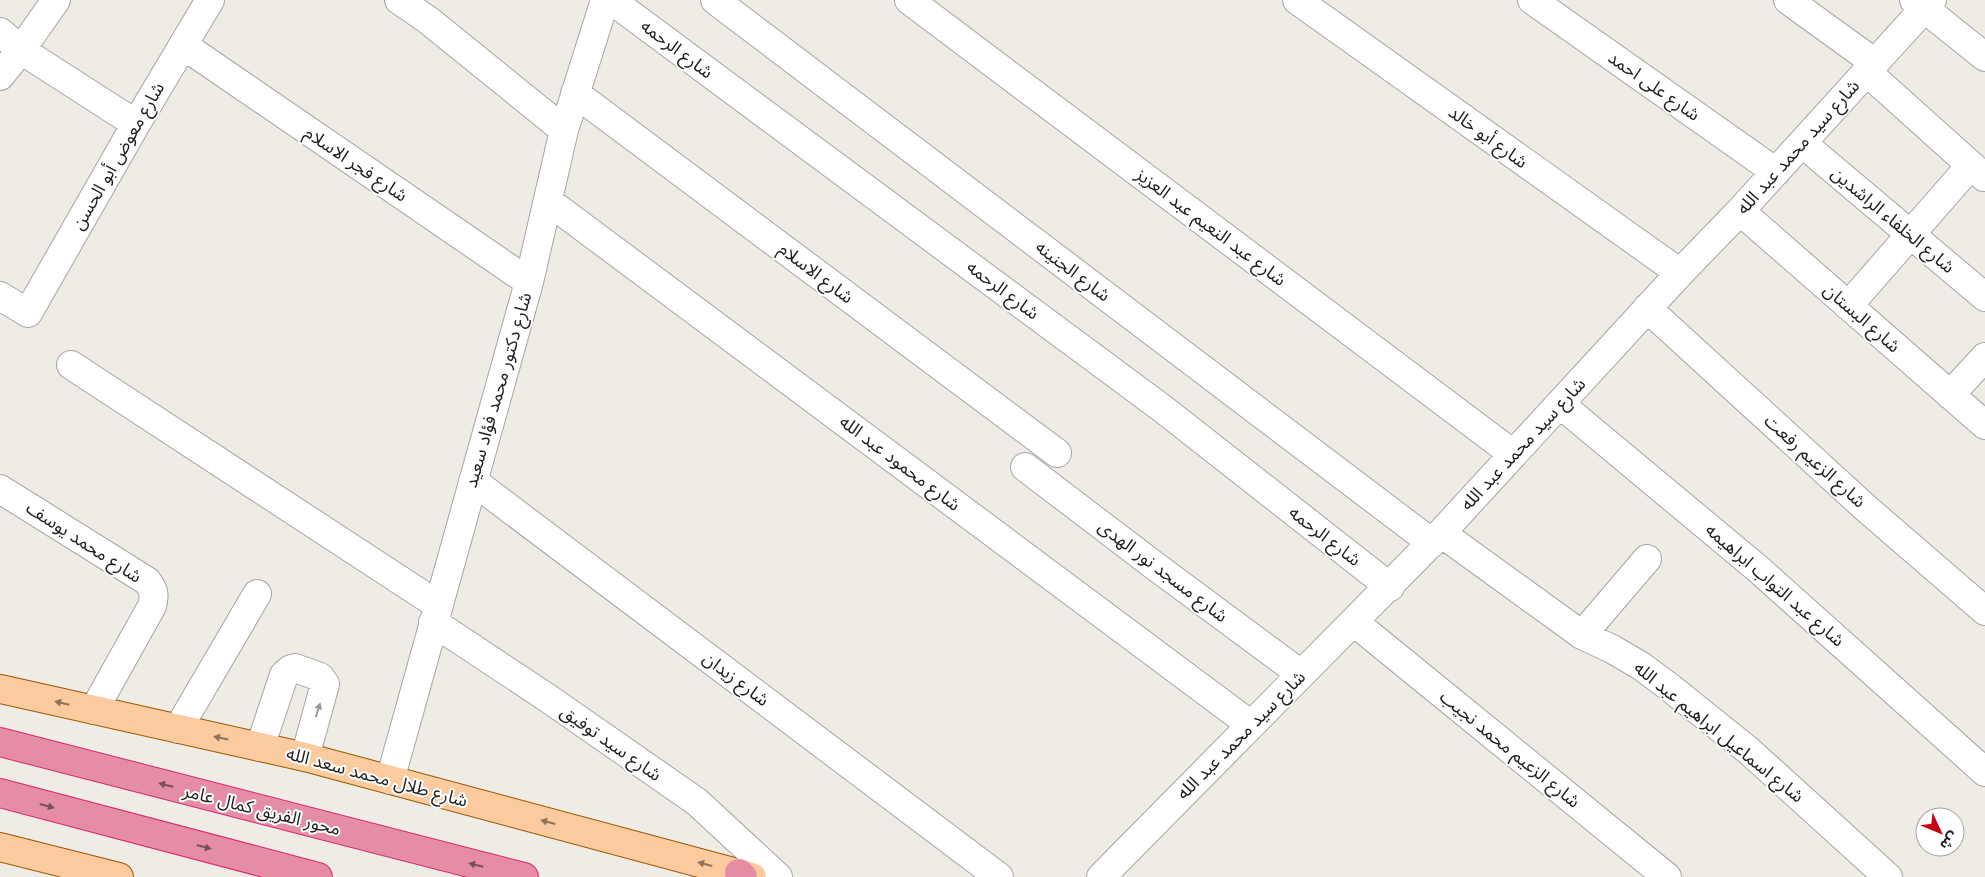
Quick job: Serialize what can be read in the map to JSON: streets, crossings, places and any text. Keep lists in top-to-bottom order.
{
  "streets": {
    "highway": ["محور الفريق كمال عامر"],
    "main road": ["شارع طلال محمد سعد الله"],
    "street": [
      "شارع الرحمه",
      "شارع على احمد",
      "شارع أبو خالد",
      "شارع سيد محمد عبد الله",
      "شارع معوض أبو الحسن",
      "شارع فجر الاسلام",
      "شارع الخلفاء الراشدين",
      "شارع عبد النعيم عبد العزيز",
      "شارع الجنينه",
      "شارع الاسلام",
      "شارع البستان",
      "شارع دكتور محمد فؤاد سعيد",
      "شارع الزعيم رفعت",
      "شارع محمود عبد الله",
      "شارع محمد يوسف",
      "شارع مسجد نور الهدى",
      "شارع عبد التواب ابراهيمه",
      "شارع زيدان",
      "شارع اسماعيل ابراهيم عبد الله",
      "شارع سيد توفيق",
      "شارع الزعيم محمد نجيب"
    ]
  },
  "crossings": [
    ["شارع الرحمه", "شارع سيد محمد عبد الله"],
    ["شارع على احمد", "شارع سيد محمد عبد الله"],
    ["شارع أبو خالد", "شارع سيد محمد عبد الله"],
    ["شارع سيد محمد عبد الله", "شارع الخلفاء الراشدين"],
    ["شارع سيد محمد عبد الله", "شارع عبد النعيم عبد العزيز"],
    ["شارع سيد محمد عبد الله", "شارع الجنينه"],
    ["شارع سيد محمد عبد الله", "شارع البستان"],
    ["شارع سيد محمد عبد الله", "شارع الزعيم رفعت"],
    ["شارع سيد محمد عبد الله", "شارع محمود عبد الله"],
    ["شارع سيد محمد عبد الله", "شارع مسجد نور الهدى"],
    ["شارع سيد محمد عبد الله", "شارع عبد التواب ابراهيمه"],
    ["شارع سيد محمد عبد الله", "شارع اسماعيل ابراهيم عبد الله"],
    ["شارع سيد محمد عبد الله", "شارع الزعيم محمد نجيب"],
    ["شارع معوض أبو الحسن", "شارع فجر الاسلام"],
    ["شارع فجر الاسلام", "شارع دكتور محمد فؤاد سعيد"],
    ["شارع الجنينه", "شارع اسماعيل ابراهيم عبد الله"],
    ["شارع الاسلام", "شارع دكتور محمد فؤاد سعيد"],
    ["شارع دكتور محمد فؤاد سعيد", "شارع محمود عبد الله"],
    ["شارع دكتور محمد فؤاد سعيد", "شارع زيدان"],
    ["شارع دكتور محمد فؤاد سعيد", "شارع سيد توفيق"],
    ["شارع دكتور محمد فؤاد سعيد", "شارع طلال محمد سعد الله"],
    ["شارع محمد يوسف", "شارع طلال محمد سعد الله"]
  ],
  "one_way": ["شارع طلال محمد سعد الله"],
  "north": "bottom right"
}
